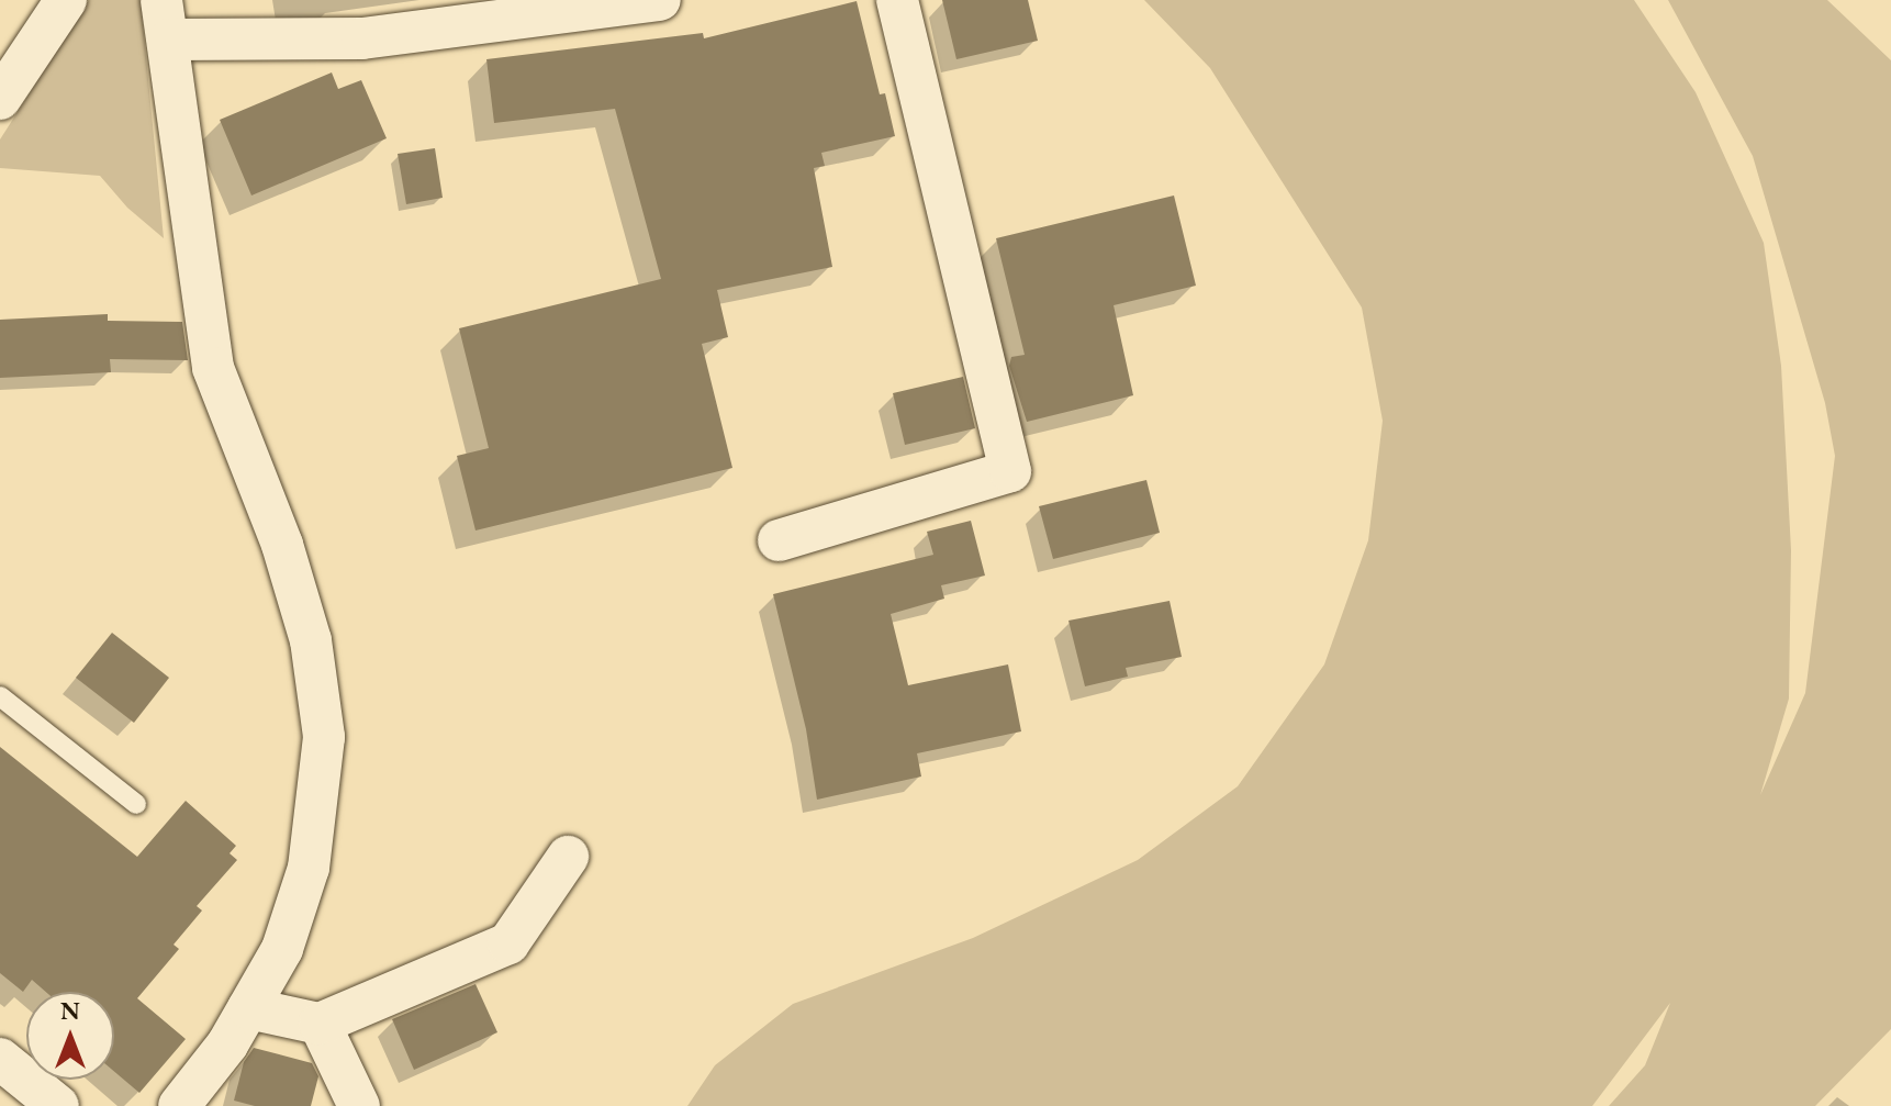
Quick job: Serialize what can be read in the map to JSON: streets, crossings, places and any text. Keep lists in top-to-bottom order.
{
  "north": "top"
}
